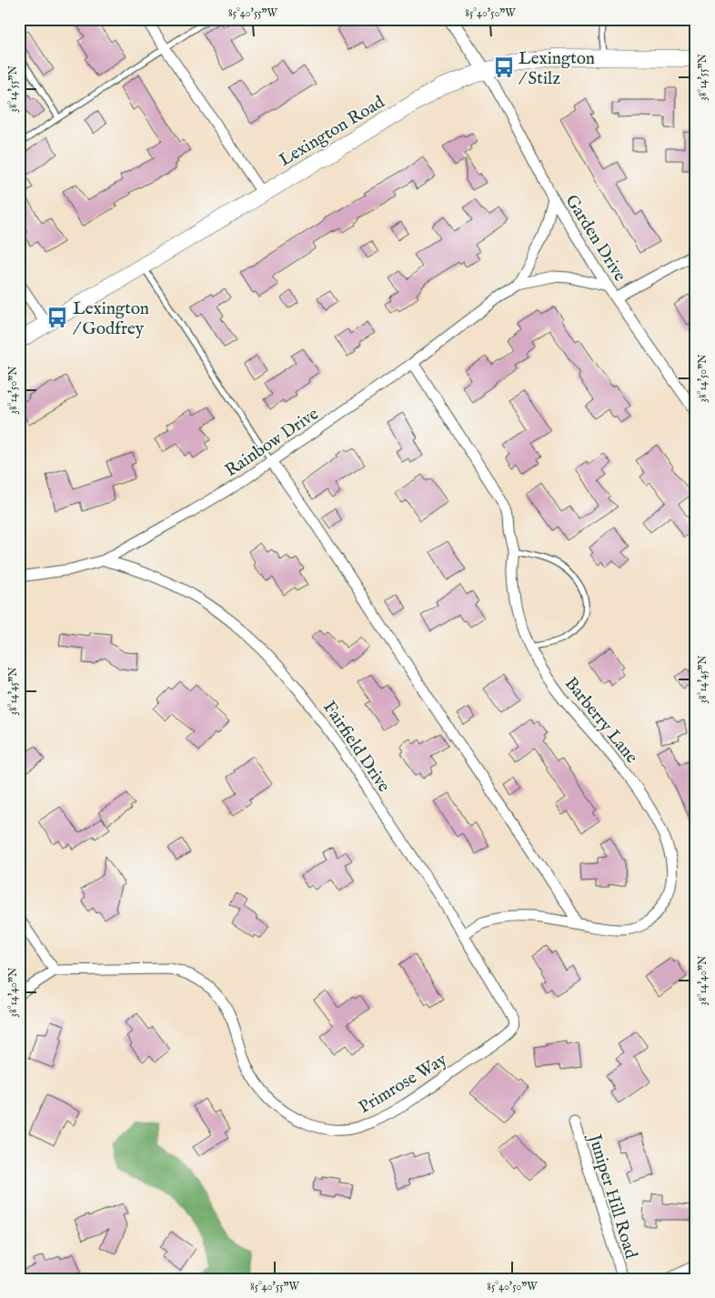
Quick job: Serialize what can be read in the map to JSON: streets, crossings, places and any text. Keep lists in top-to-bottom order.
{
  "streets": {
    "main road": ["Lexington Road"],
    "street": [
      "Garden Drive",
      "Rainbow Drive",
      "Barberry Lane",
      "Fairfield Drive",
      "Primrose Way",
      "Juniper Hill Road"
    ]
  },
  "crossings": [
    ["Lexington Road", "Garden Drive"],
    ["Garden Drive", "Rainbow Drive"],
    ["Rainbow Drive", "Barberry Lane"],
    ["Rainbow Drive", "Fairfield Drive"],
    ["Barberry Lane", "Fairfield Drive"],
    ["Fairfield Drive", "Primrose Way"]
  ],
  "places": {
    "bus stop": ["Lexington / Stilz", "Lexington / Godfrey"]
  },
  "coordinates": [
    "85°40'55\"W",
    "85°40'50\"W",
    "38°14'55\"N",
    "38°14'50\"N",
    "38°14'45\"N",
    "38°14'40\"N"
  ]
}
